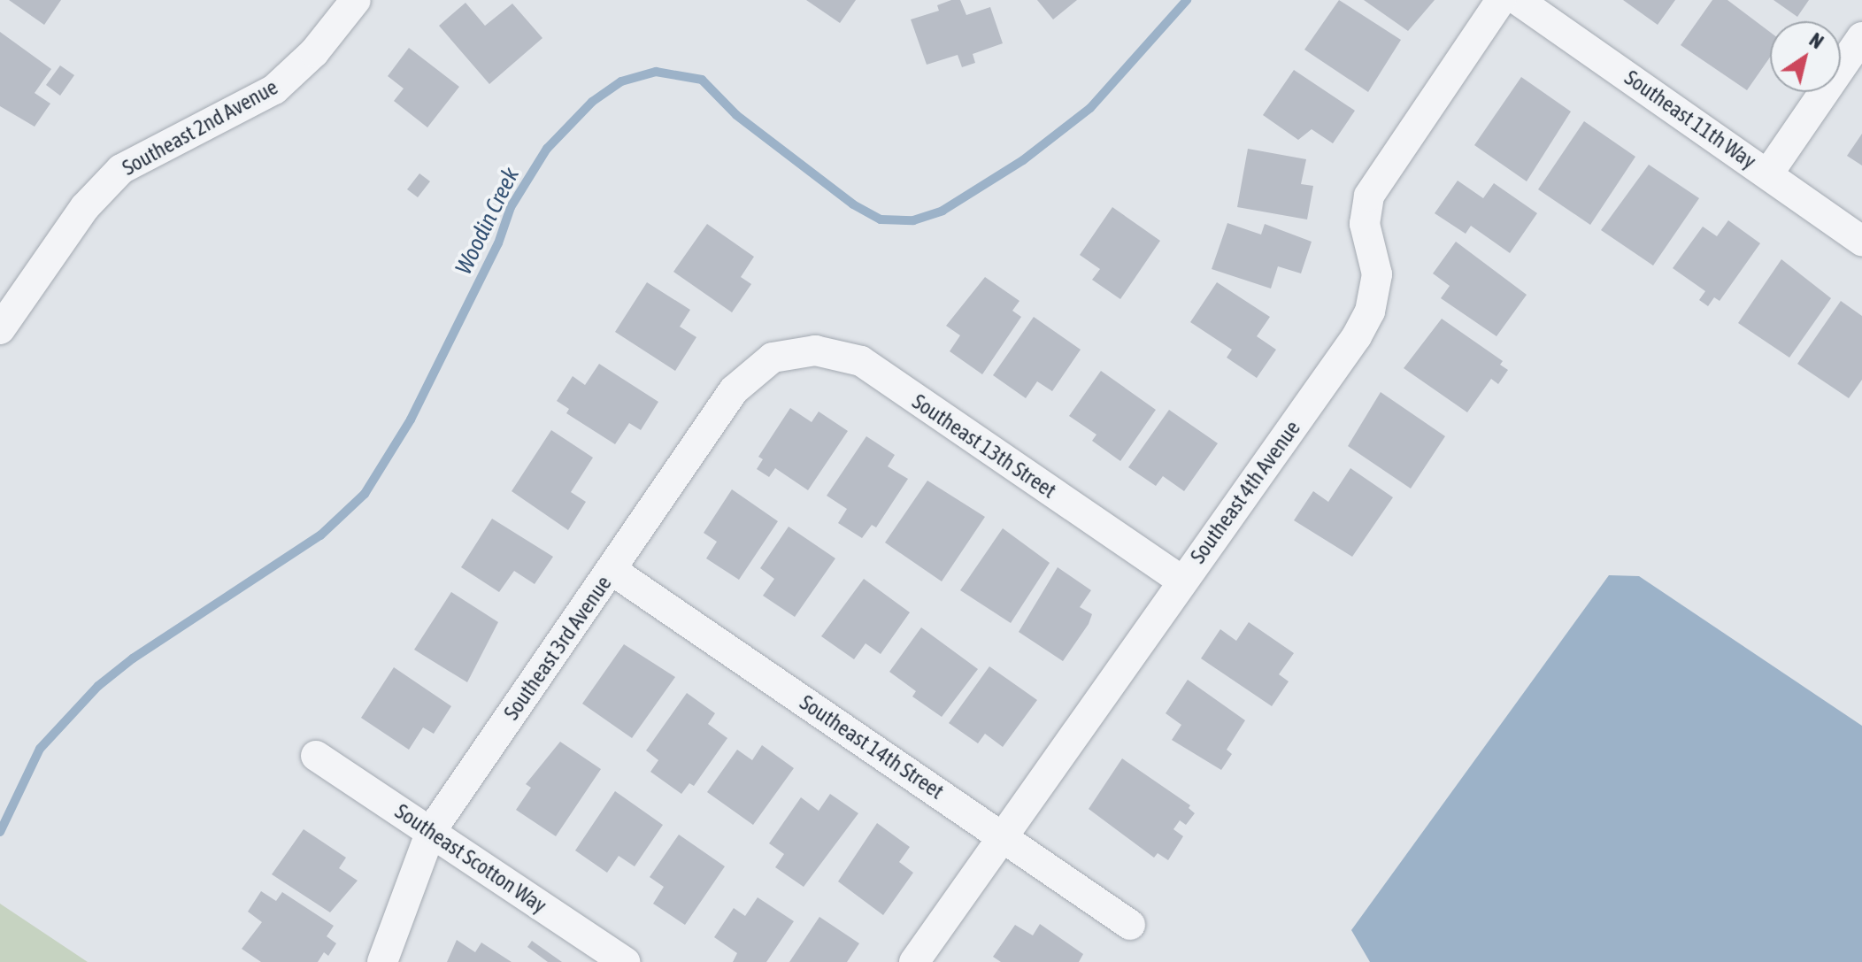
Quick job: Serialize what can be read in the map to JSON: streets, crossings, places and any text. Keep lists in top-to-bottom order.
{
  "streets": {
    "street": [
      "Southeast 11th Way",
      "Southeast 2nd Avenue",
      "Southeast 13th Street",
      "Southeast 4th Avenue",
      "Southeast 3rd Avenue",
      "Southeast 14th Street",
      "Southeast Scotton Way"
    ]
  },
  "crossings": [
    ["Southeast 13th Street", "Southeast 4th Avenue"],
    ["Southeast 13th Street", "Southeast 3rd Avenue"],
    ["Southeast 4th Avenue", "Southeast 14th Street"],
    ["Southeast 3rd Avenue", "Southeast 14th Street"],
    ["Southeast 3rd Avenue", "Southeast Scotton Way"]
  ],
  "water": ["Woodin Creek"],
  "north": "top right"
}
